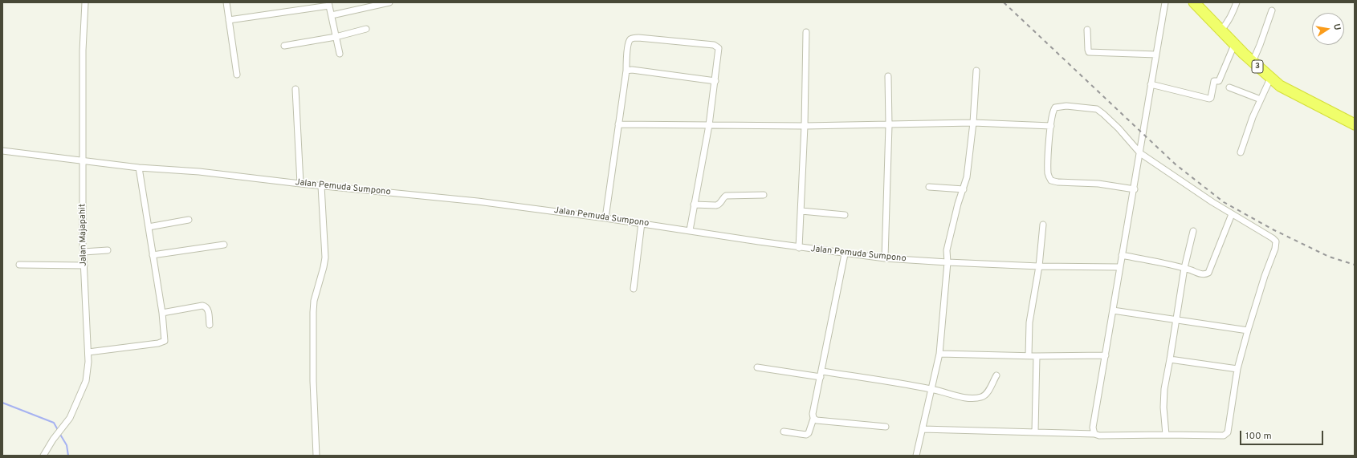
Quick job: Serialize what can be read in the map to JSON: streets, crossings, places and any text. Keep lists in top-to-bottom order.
{
  "streets": {
    "highway": ["3"],
    "street": ["Jalan Pemuda Sumpono", "Jalan Majapahit"]
  },
  "crossings": [
    ["Jalan Pemuda Sumpono", "Jalan Majapahit"]
  ],
  "scale_bar": "100 m",
  "north": "right"
}
